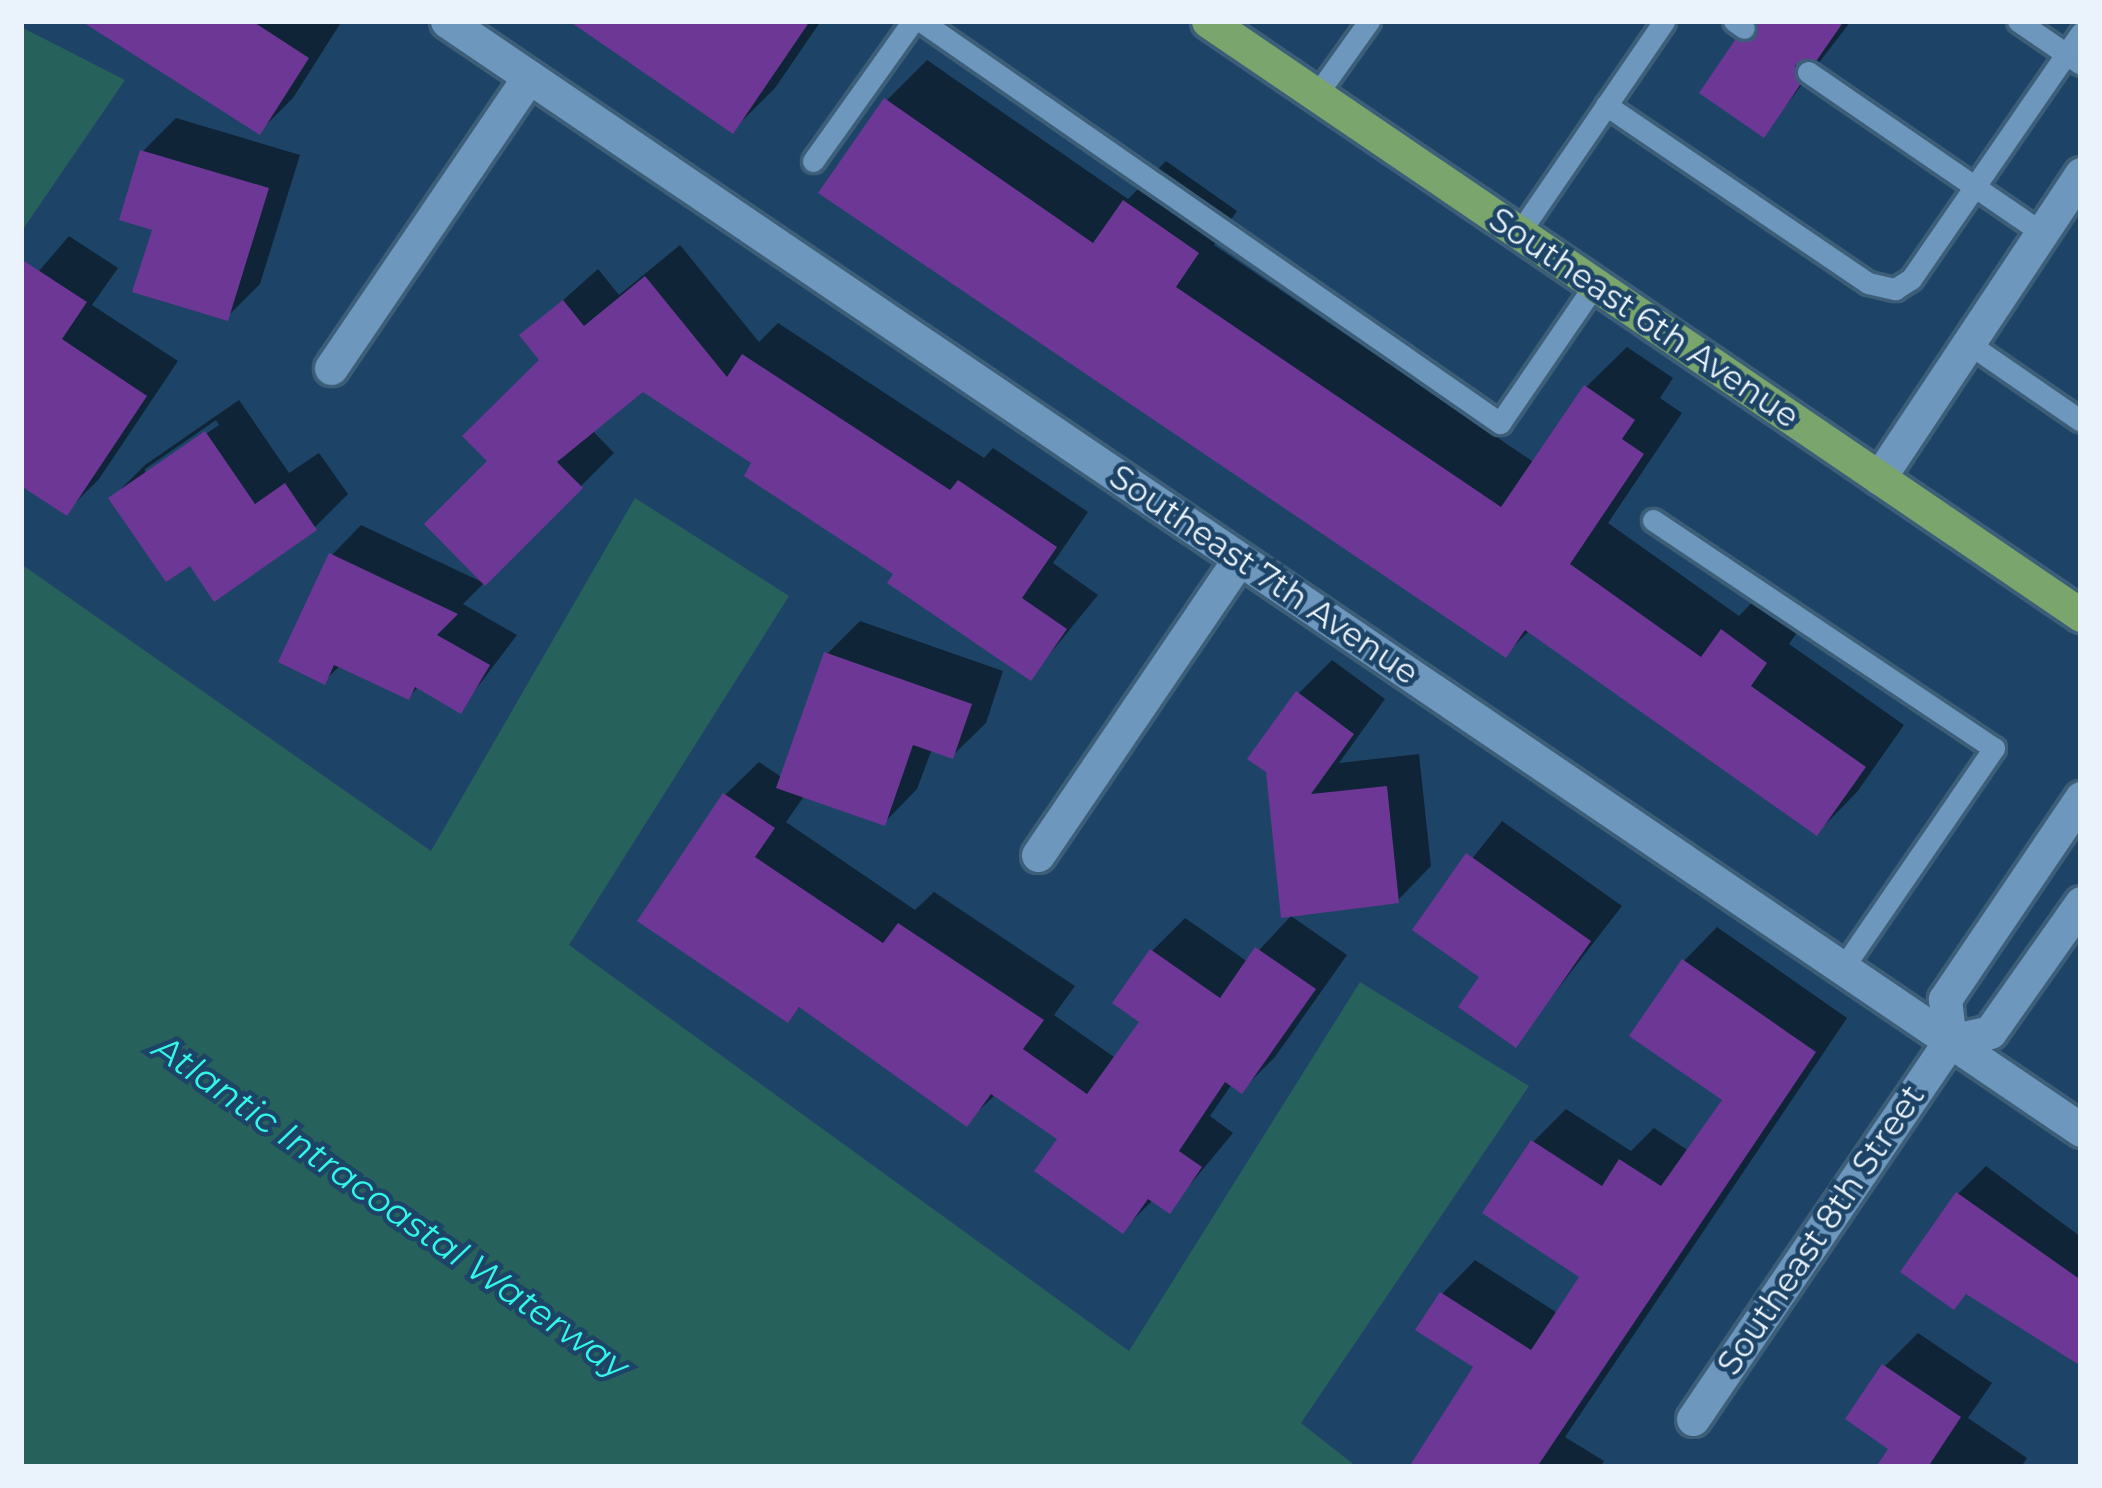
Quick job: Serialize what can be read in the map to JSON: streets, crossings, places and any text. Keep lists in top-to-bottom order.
{
  "streets": {
    "main road": ["Southeast 6th Avenue"],
    "street": ["Southeast 7th Avenue", "Southeast 8th Street"]
  },
  "crossings": [
    ["Southeast 7th Avenue", "Southeast 8th Street"]
  ],
  "water": ["Atlantic Intracoastal Waterway"]
}
